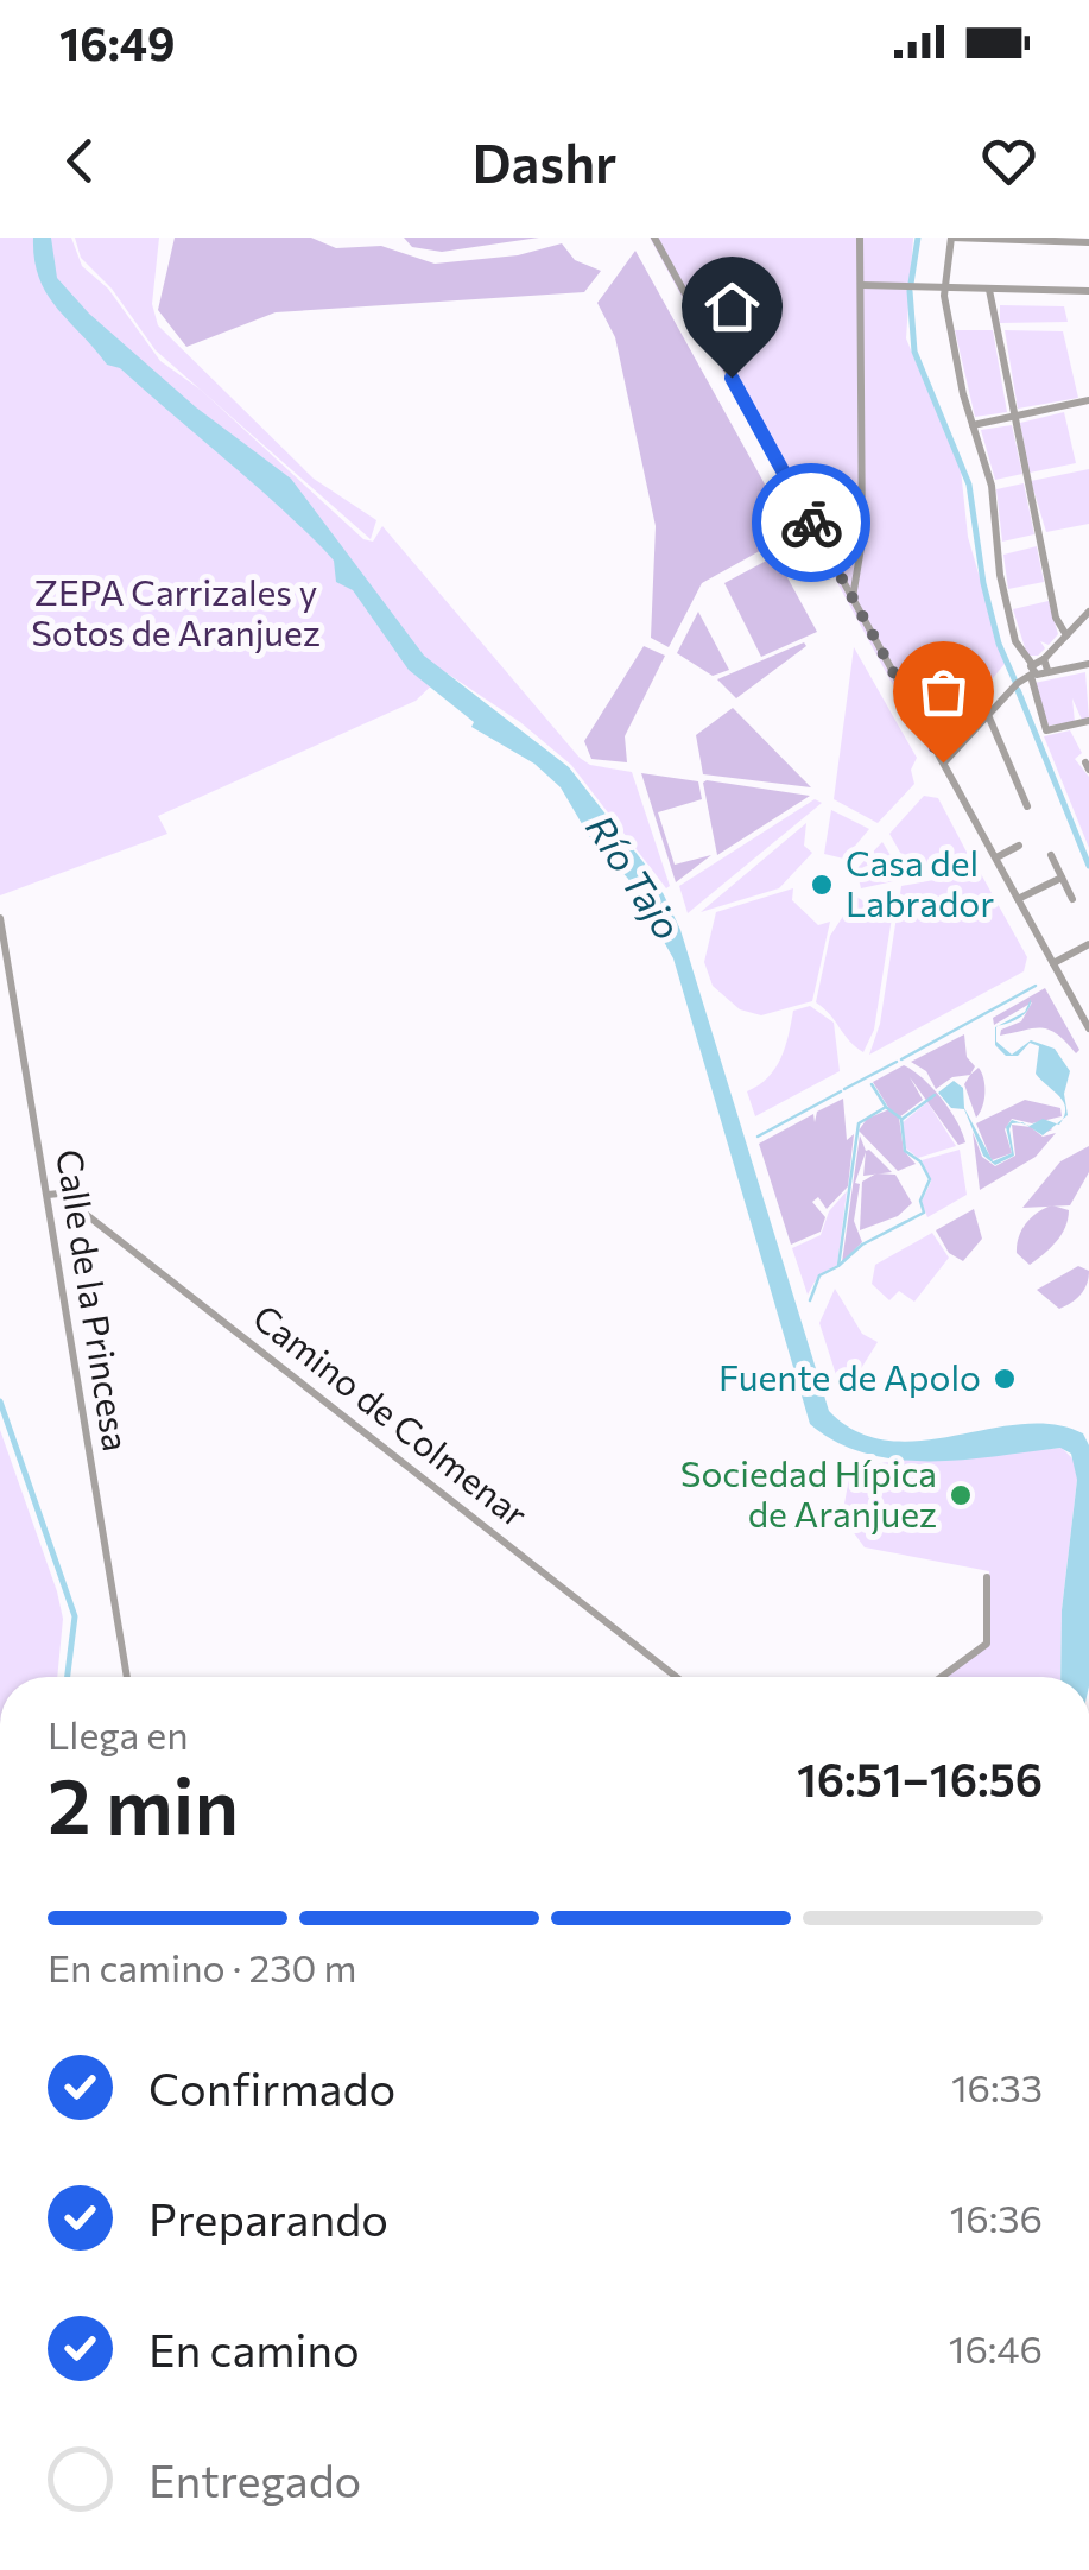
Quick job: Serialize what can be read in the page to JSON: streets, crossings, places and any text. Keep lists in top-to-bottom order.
{
  "streets": {
    "street": ["Calle de la Princesa", "Camino de Colmenar"]
  },
  "crossings": [
    ["Calle de la Princesa", "Camino de Colmenar"]
  ],
  "water": ["Río Tajo"],
  "parks": ["ZEPA Carrizales y Sotos de Aranjuez"],
  "places": ["Casa del Labrador", "Fuente de Apolo", "Sociedad Hípica de Aranjuez"],
  "page": {
    "status": "16:49",
    "header": "Dashr",
    "heading": ["2 min", "Llega en", "16:51–16:56"],
    "bar": "En camino · 230 m",
    "list": [
      ["Confirmado", "16:33"],
      ["Preparando", "16:36"],
      ["En camino", "16:46"],
      "Entregado"
    ]
  }
}
